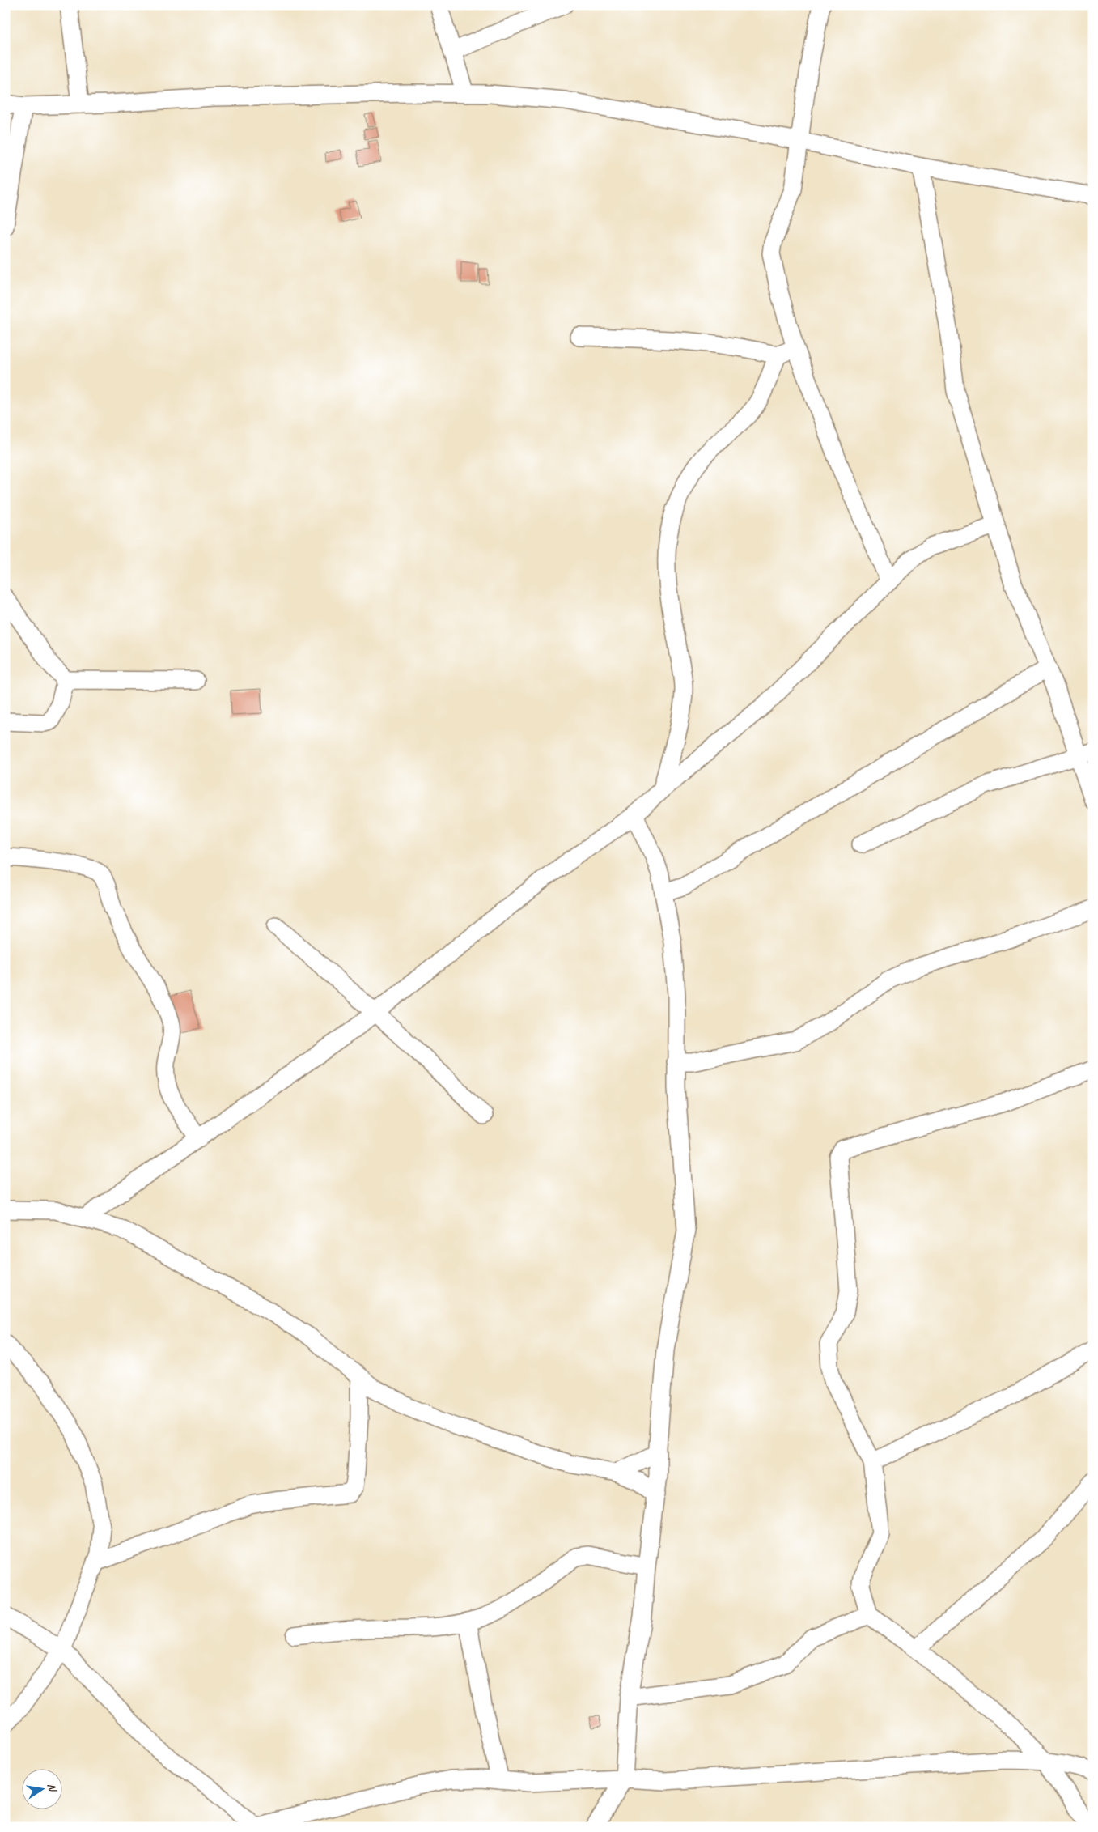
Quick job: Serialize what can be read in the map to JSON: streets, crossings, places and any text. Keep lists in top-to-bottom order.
{
  "north": "right"
}
